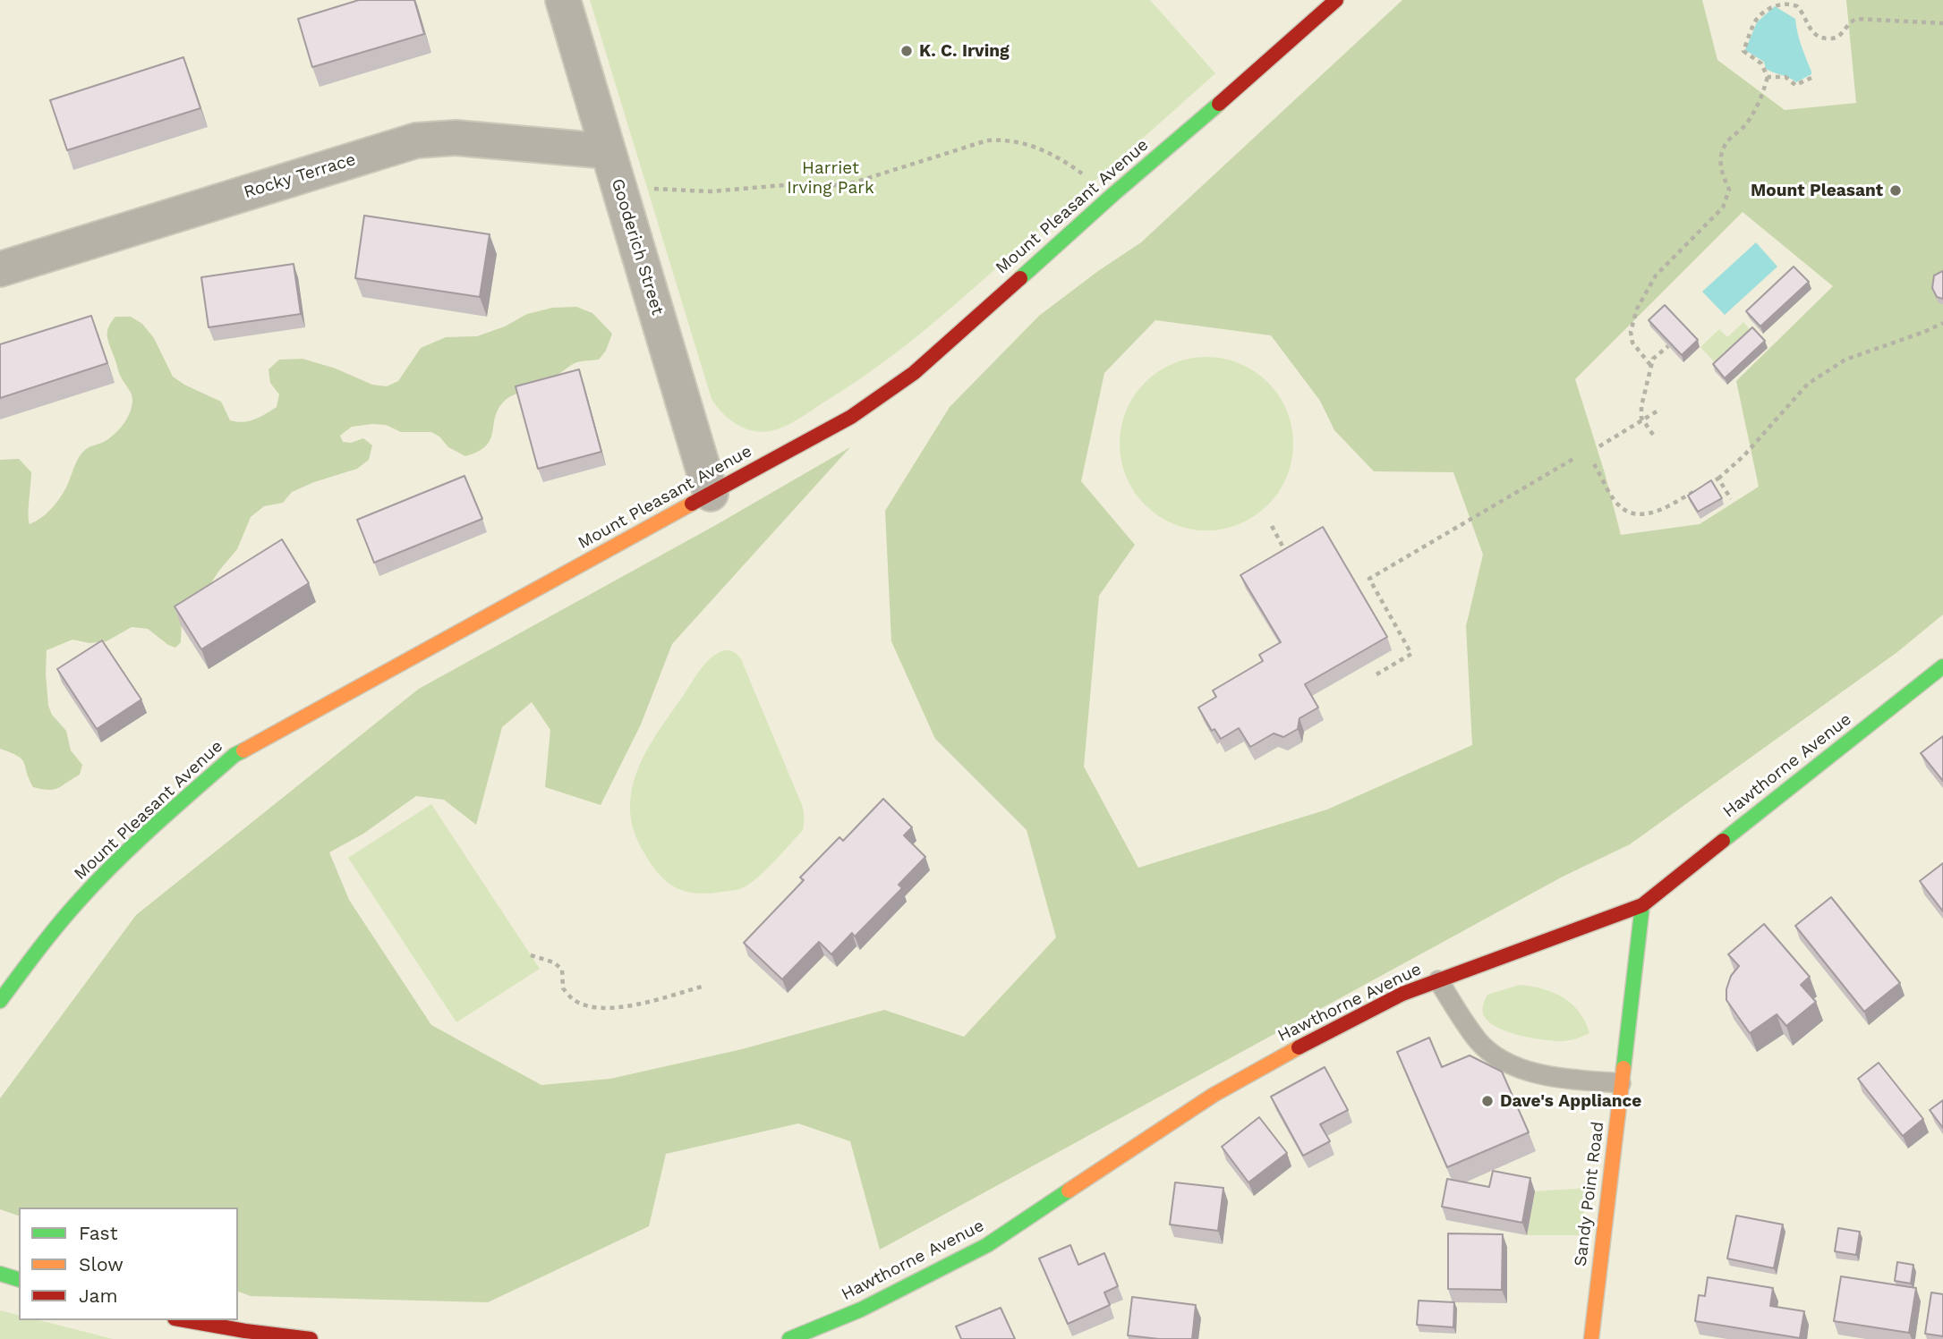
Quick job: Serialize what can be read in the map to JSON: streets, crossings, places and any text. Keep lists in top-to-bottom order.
{
  "streets": {
    "street": [
      "Rocky Terrace",
      "Mount Pleasant Avenue",
      "Gooderich Street",
      "Hawthorne Avenue",
      "Sandy Point Road"
    ]
  },
  "crossings": [
    ["Rocky Terrace", "Gooderich Street"],
    ["Mount Pleasant Avenue", "Gooderich Street"],
    ["Hawthorne Avenue", "Sandy Point Road"]
  ],
  "parks": ["Harriet Irving Park"],
  "places": ["K. C. Irving", "Mount Pleasant", "Dave's Appliance"],
  "legend": ["Fast", "Slow", "Jam"]
}
